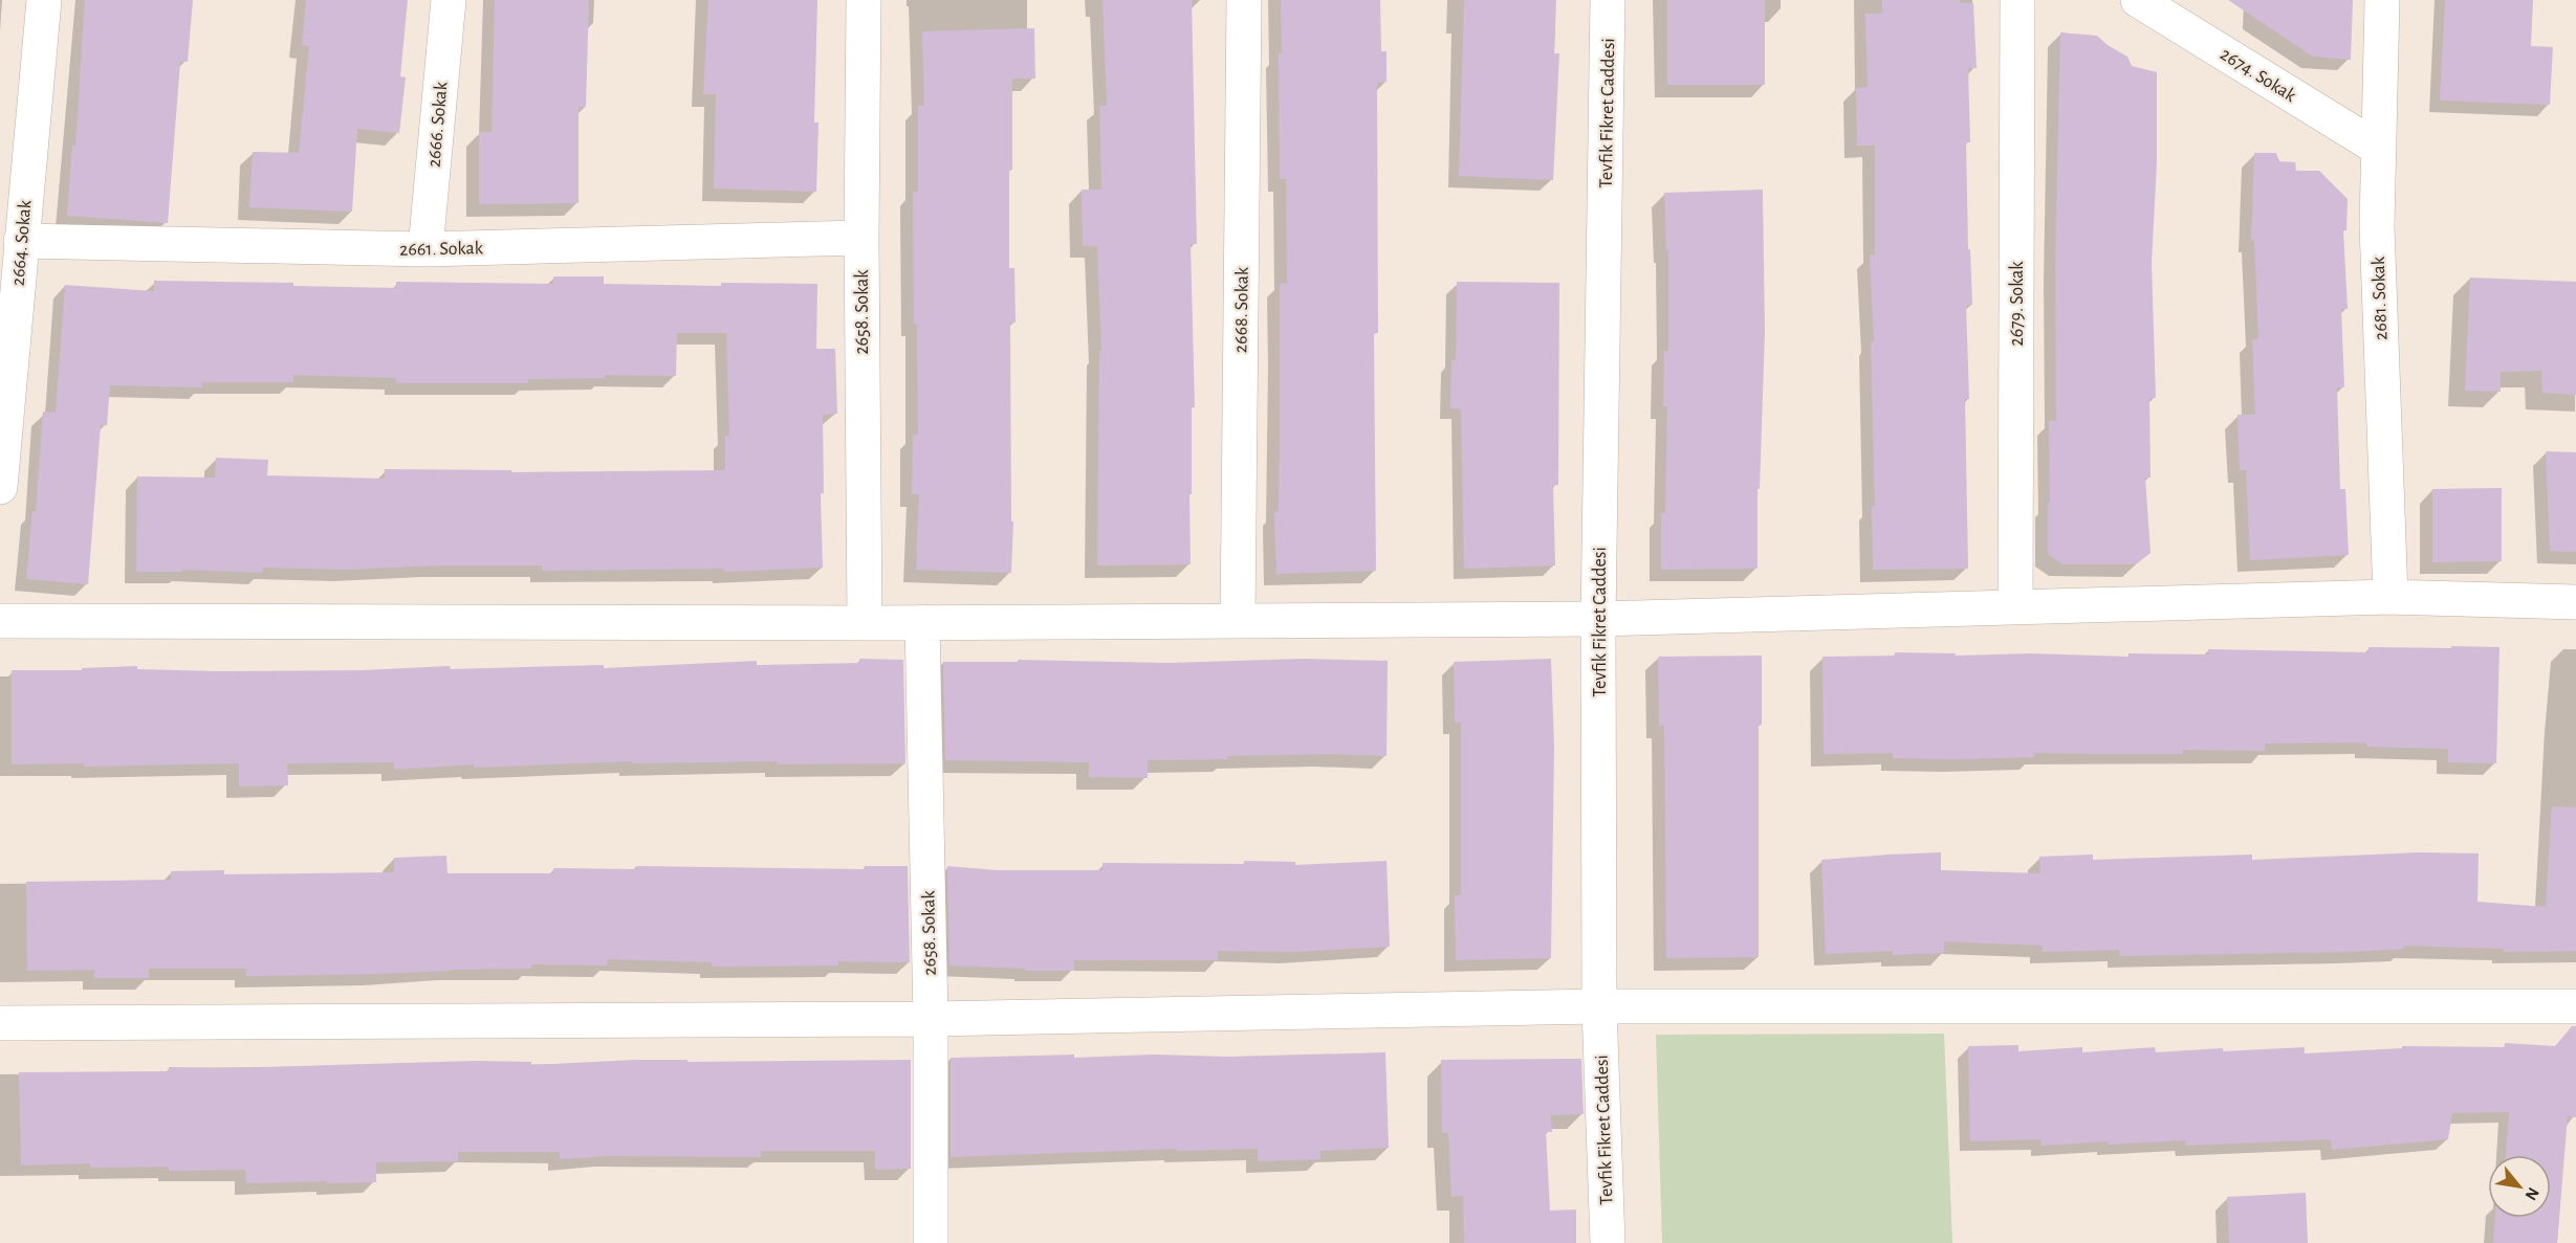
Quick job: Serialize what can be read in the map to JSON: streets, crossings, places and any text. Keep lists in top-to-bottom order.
{
  "streets": {
    "street": [
      "2674. Sokak",
      "Tevfik Fikret Caddesi",
      "2666. Sokak",
      "2664. Sokak",
      "2661. Sokak",
      "2681. Sokak",
      "2679. Sokak",
      "2668. Sokak",
      "2658. Sokak"
    ]
  },
  "crossings": [
    ["2674. Sokak", "2681. Sokak"],
    ["2666. Sokak", "2661. Sokak"],
    ["2664. Sokak", "2661. Sokak"],
    ["2661. Sokak", "2658. Sokak"]
  ],
  "north": "bottom right"
}
